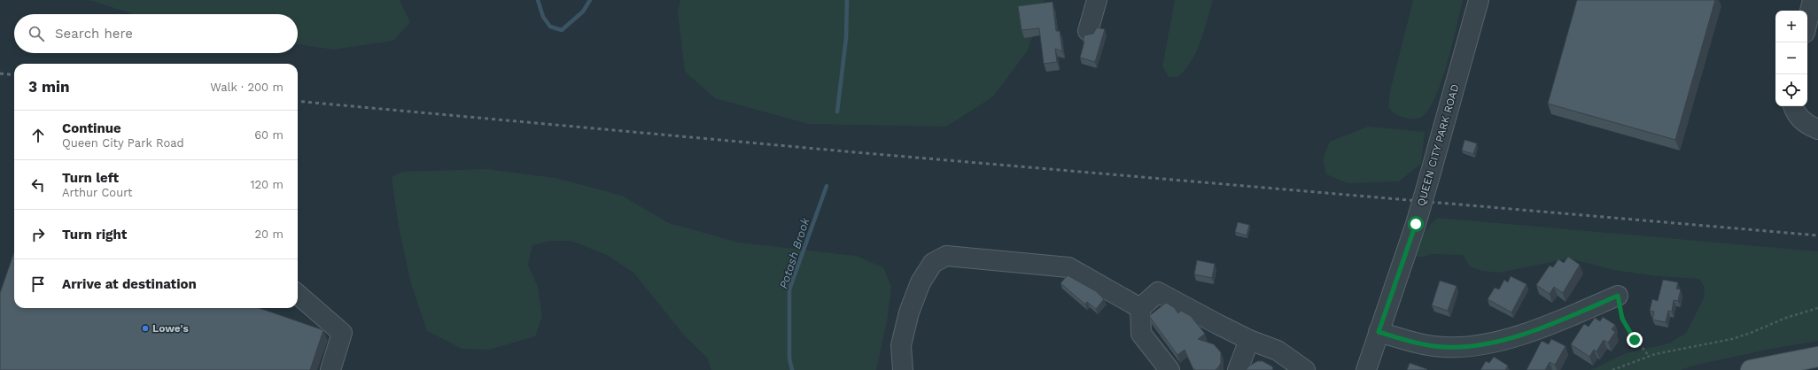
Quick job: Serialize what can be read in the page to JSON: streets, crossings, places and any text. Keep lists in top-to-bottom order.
{
  "streets": {
    "street": ["QUEEN CITY PARK ROAD"]
  },
  "water": ["Potash Brook"],
  "places": ["Lowe's"],
  "page": {
    "map_buttons": ["+", "−"],
    "search": "Search here",
    "heading": ["3 min", "Walk · 200 m"],
    "list": [
      ["Continue", "Queen City Park Road", "60 m"],
      ["Turn left", "Arthur Court", "120 m"],
      ["Turn right", "20 m"],
      "Arrive at destination"
    ]
  }
}
